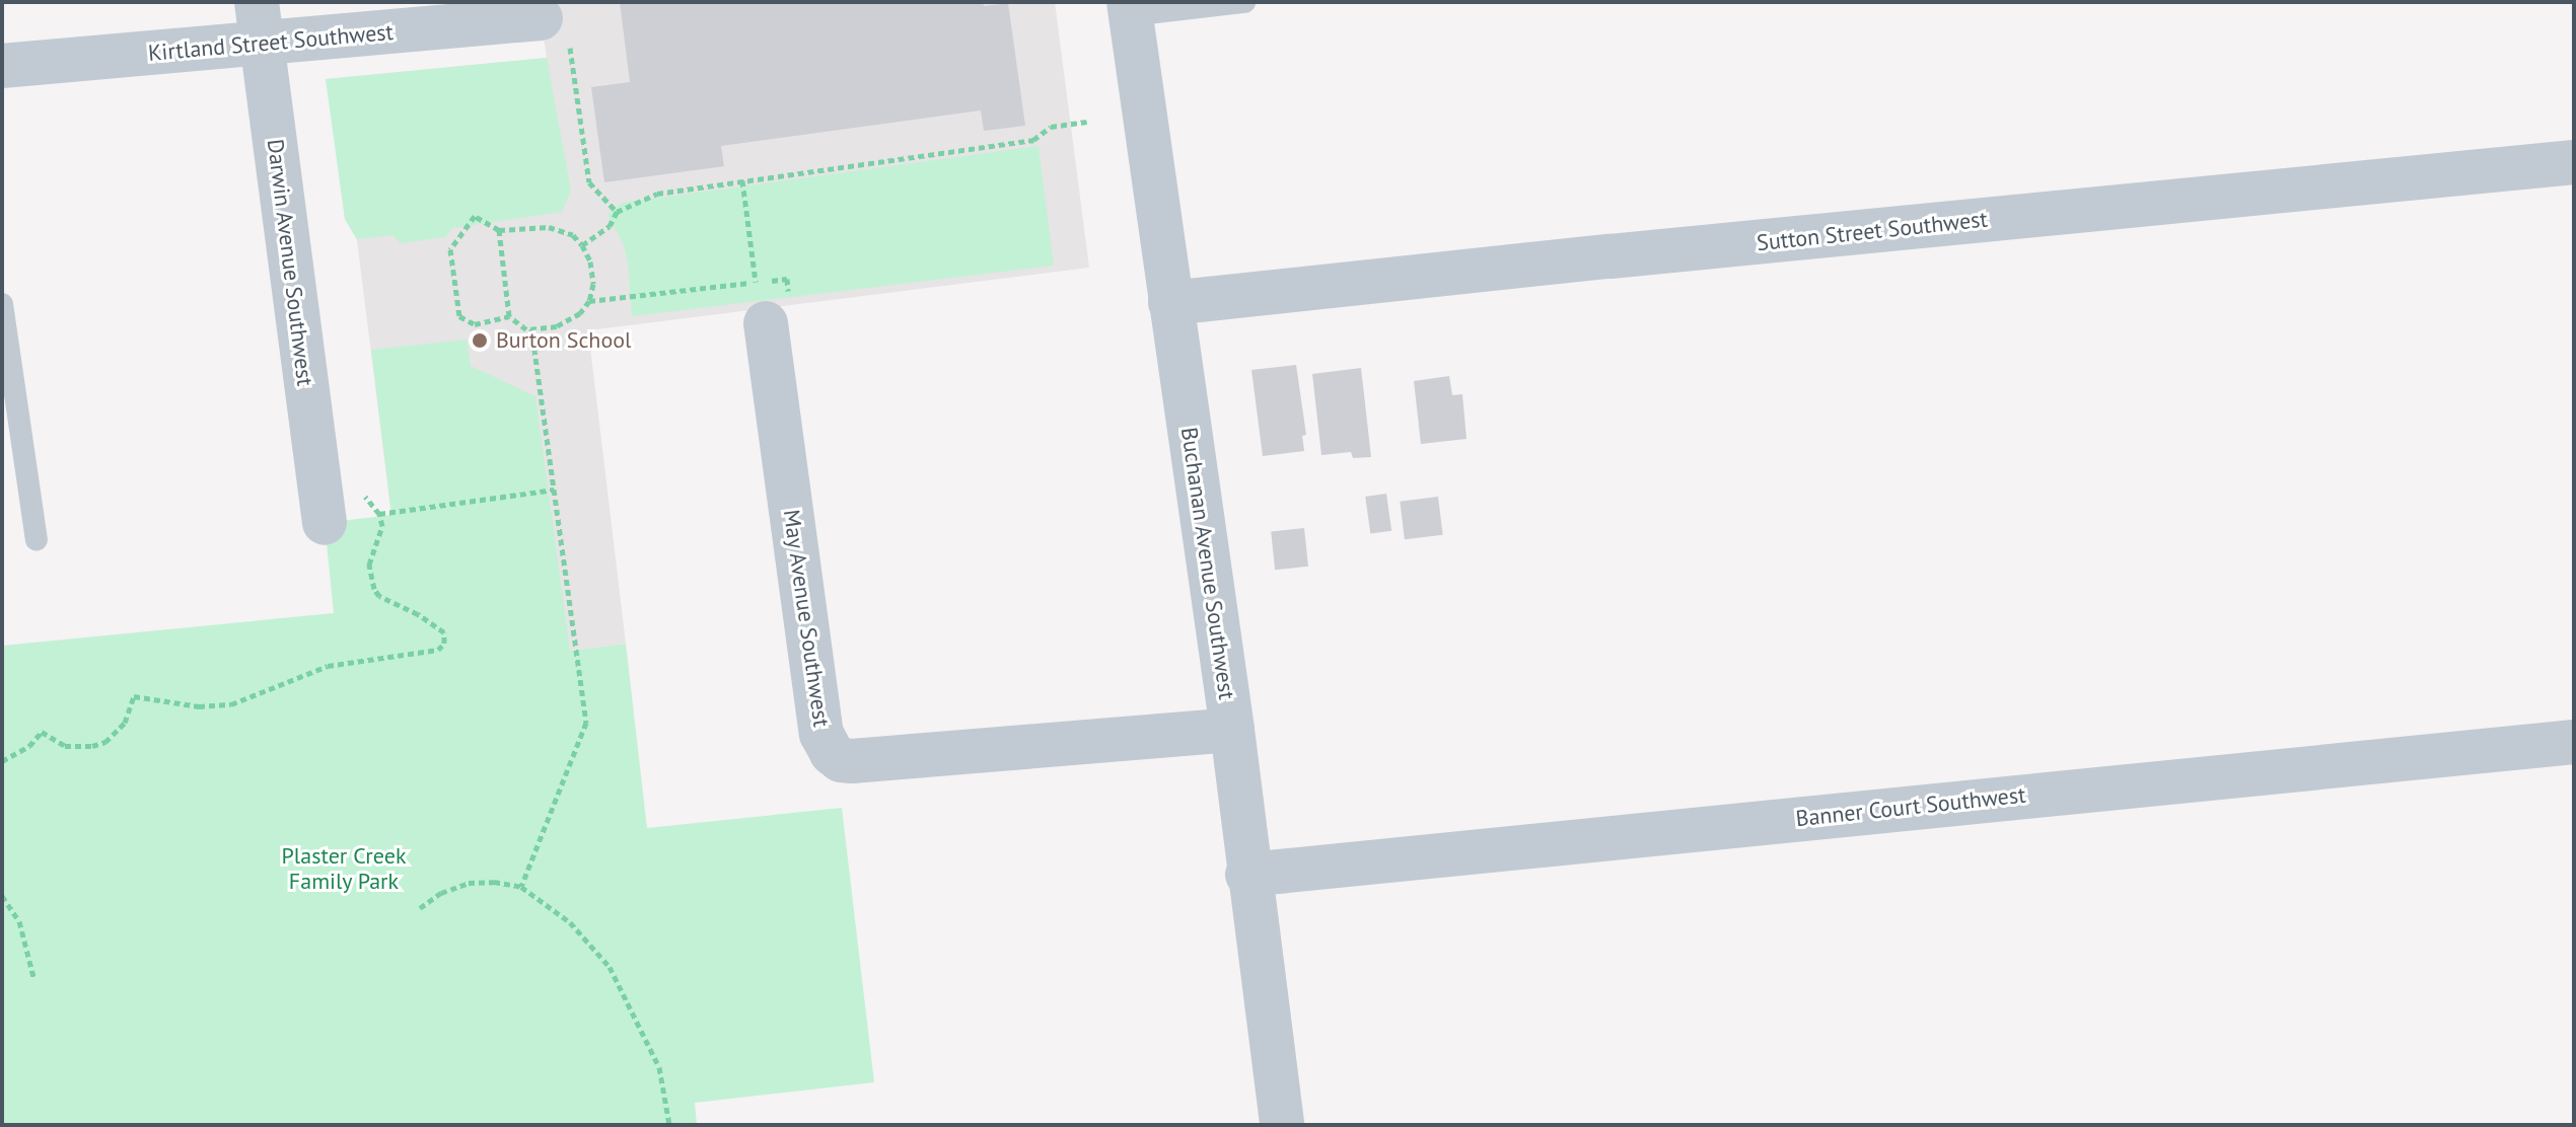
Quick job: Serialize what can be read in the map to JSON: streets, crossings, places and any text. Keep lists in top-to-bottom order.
{
  "streets": {
    "street": [
      "Kirtland Street Southwest",
      "Sutton Street Southwest",
      "Darwin Avenue Southwest",
      "Buchanan Avenue Southwest",
      "May Avenue Southwest",
      "Banner Court Southwest"
    ]
  },
  "crossings": [
    ["Kirtland Street Southwest", "Darwin Avenue Southwest"],
    ["Sutton Street Southwest", "Buchanan Avenue Southwest"],
    ["Buchanan Avenue Southwest", "May Avenue Southwest"],
    ["Buchanan Avenue Southwest", "Banner Court Southwest"]
  ],
  "parks": ["Plaster Creek Family Park"],
  "places": ["Burton School"]
}
